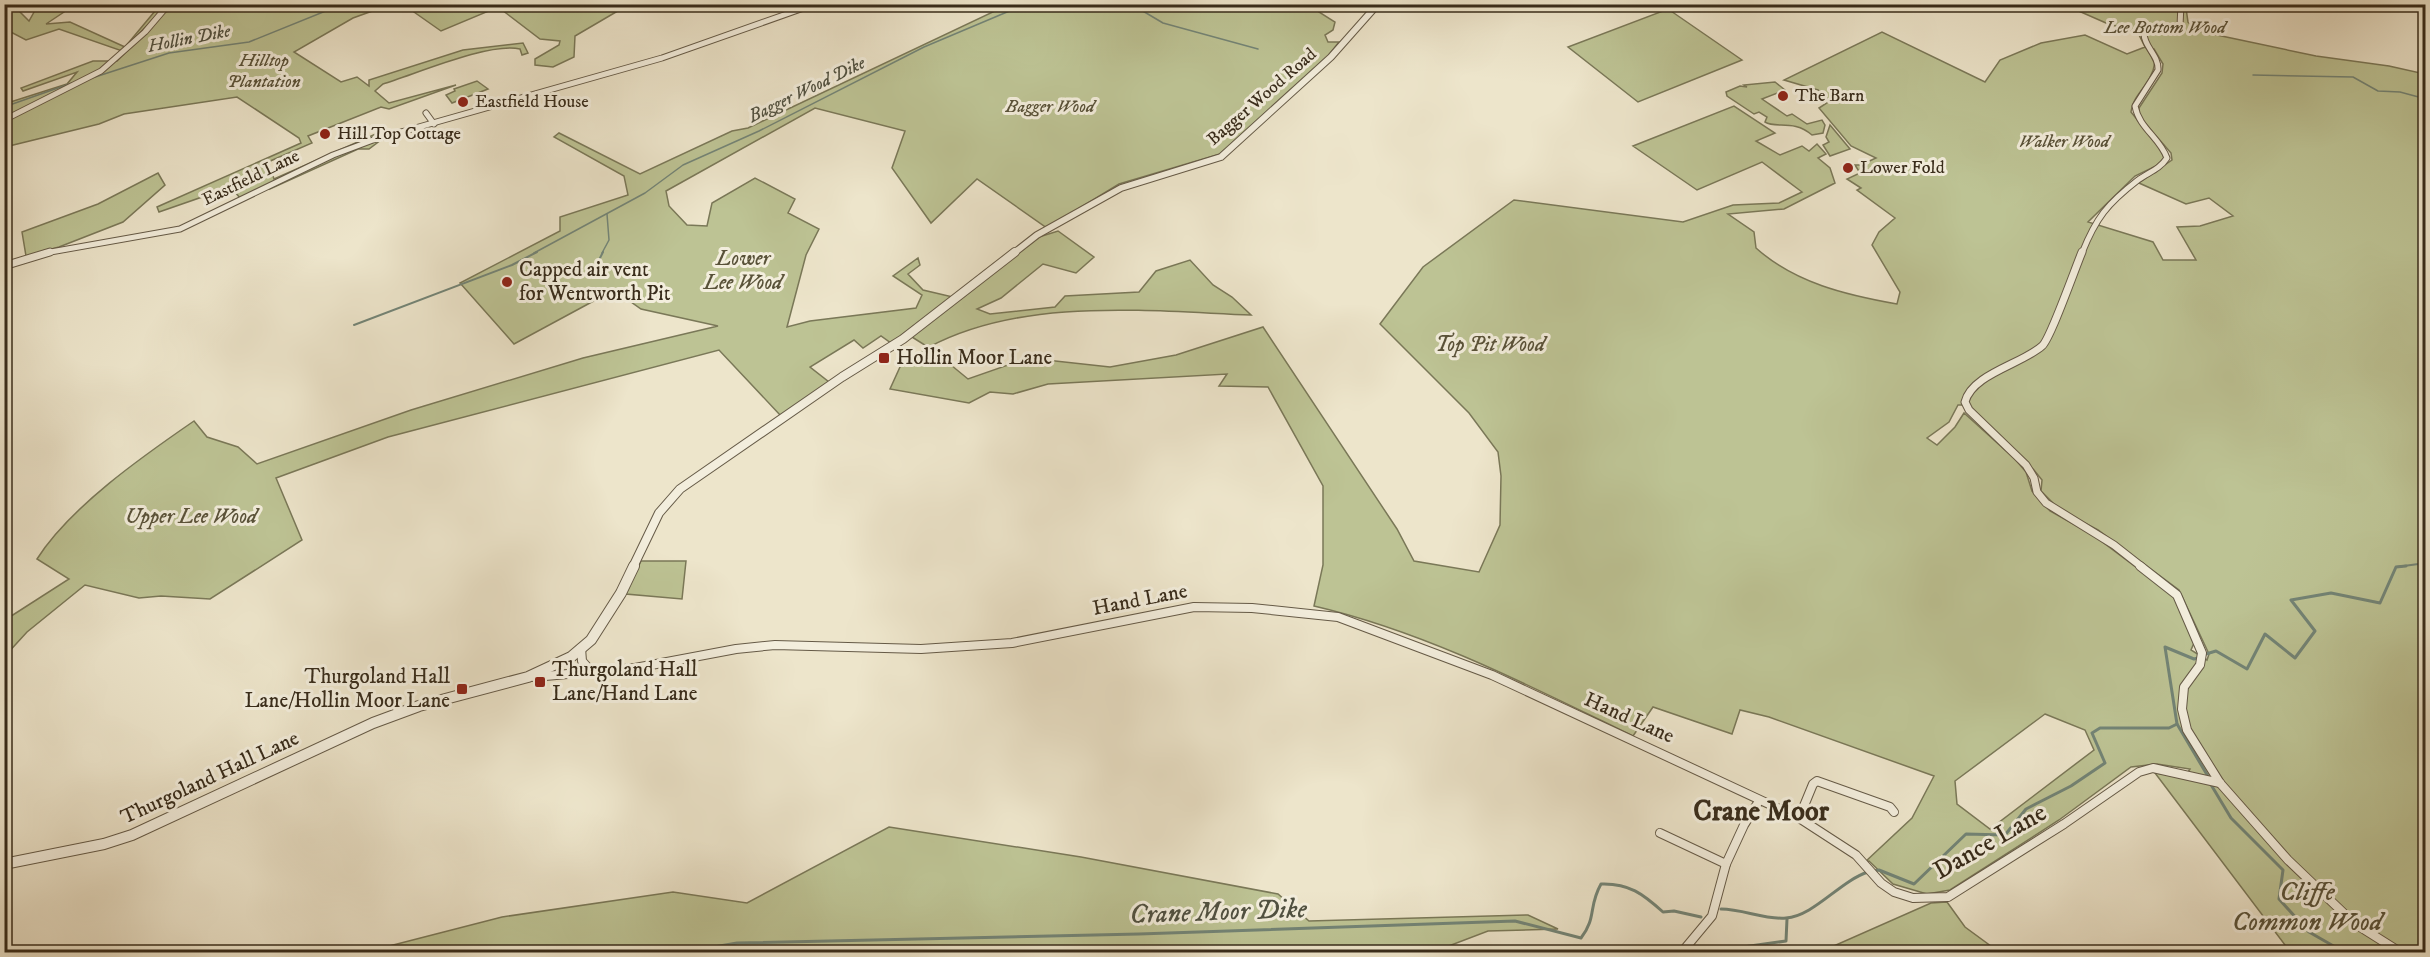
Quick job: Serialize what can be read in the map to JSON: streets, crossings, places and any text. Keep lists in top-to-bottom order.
{
  "streets": {
    "street": [
      "Bagger Wood Road",
      "Eastfield Lane",
      "Hand Lane",
      "Thurgoland Hall Lane",
      "Dance Lane"
    ]
  },
  "crossings": [
    ["Hand Lane", "Thurgoland Hall Lane"],
    ["Hand Lane", "Dance Lane"]
  ],
  "districts": ["Crane Moor"],
  "water": ["Hollin Dike", "Bagger Wood Dike", "Crane Moor Dike"],
  "parks": [
    "Lee Bottom Wood",
    "Hilltop Plantation",
    "Bagger Wood",
    "Walker Wood",
    "Lower Lee Wood",
    "Top Pit Wood",
    "Upper Lee Wood",
    "Cliffe Common Wood"
  ],
  "places": {
    "other": [
      "The Barn",
      "Eastfield House",
      "Hill Top Cottage",
      "Lower Fold",
      "Capped air vent for Wentworth Pit"
    ],
    "transit": ["Hollin Moor Lane", "Thurgoland Hall Lane/Hand Lane", "Thurgoland Hall Lane/Hollin Moor Lane"]
  }
}
